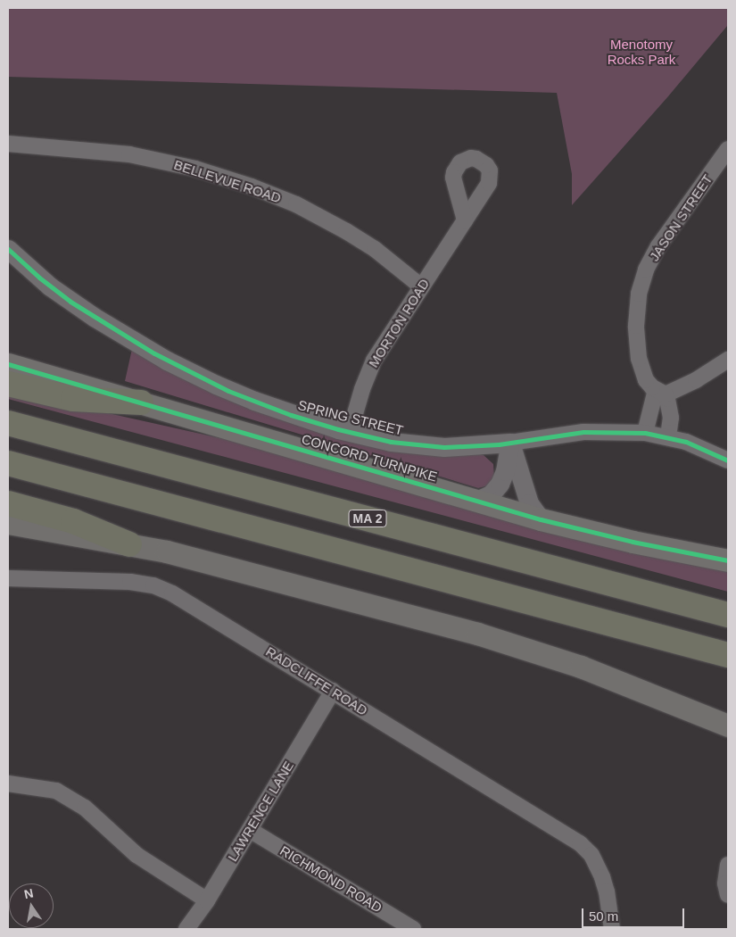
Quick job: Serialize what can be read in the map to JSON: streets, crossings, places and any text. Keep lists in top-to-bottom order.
{
  "streets": {
    "highway": ["MA 2"],
    "main road": ["CONCORD TURNPIKE"],
    "street": [
      "BELLEVUE ROAD",
      "JASON STREET",
      "MORTON ROAD",
      "SPRING STREET",
      "RADCLIFFE ROAD",
      "LAWRENCE LANE",
      "RICHMOND ROAD"
    ]
  },
  "crossings": [
    ["BELLEVUE ROAD", "MORTON ROAD"],
    ["JASON STREET", "SPRING STREET"],
    ["MORTON ROAD", "SPRING STREET"],
    ["RADCLIFFE ROAD", "LAWRENCE LANE"],
    ["LAWRENCE LANE", "RICHMOND ROAD"]
  ],
  "parks": ["Menotomy Rocks Park"],
  "scale_bar": "50 m",
  "north": "top"
}
